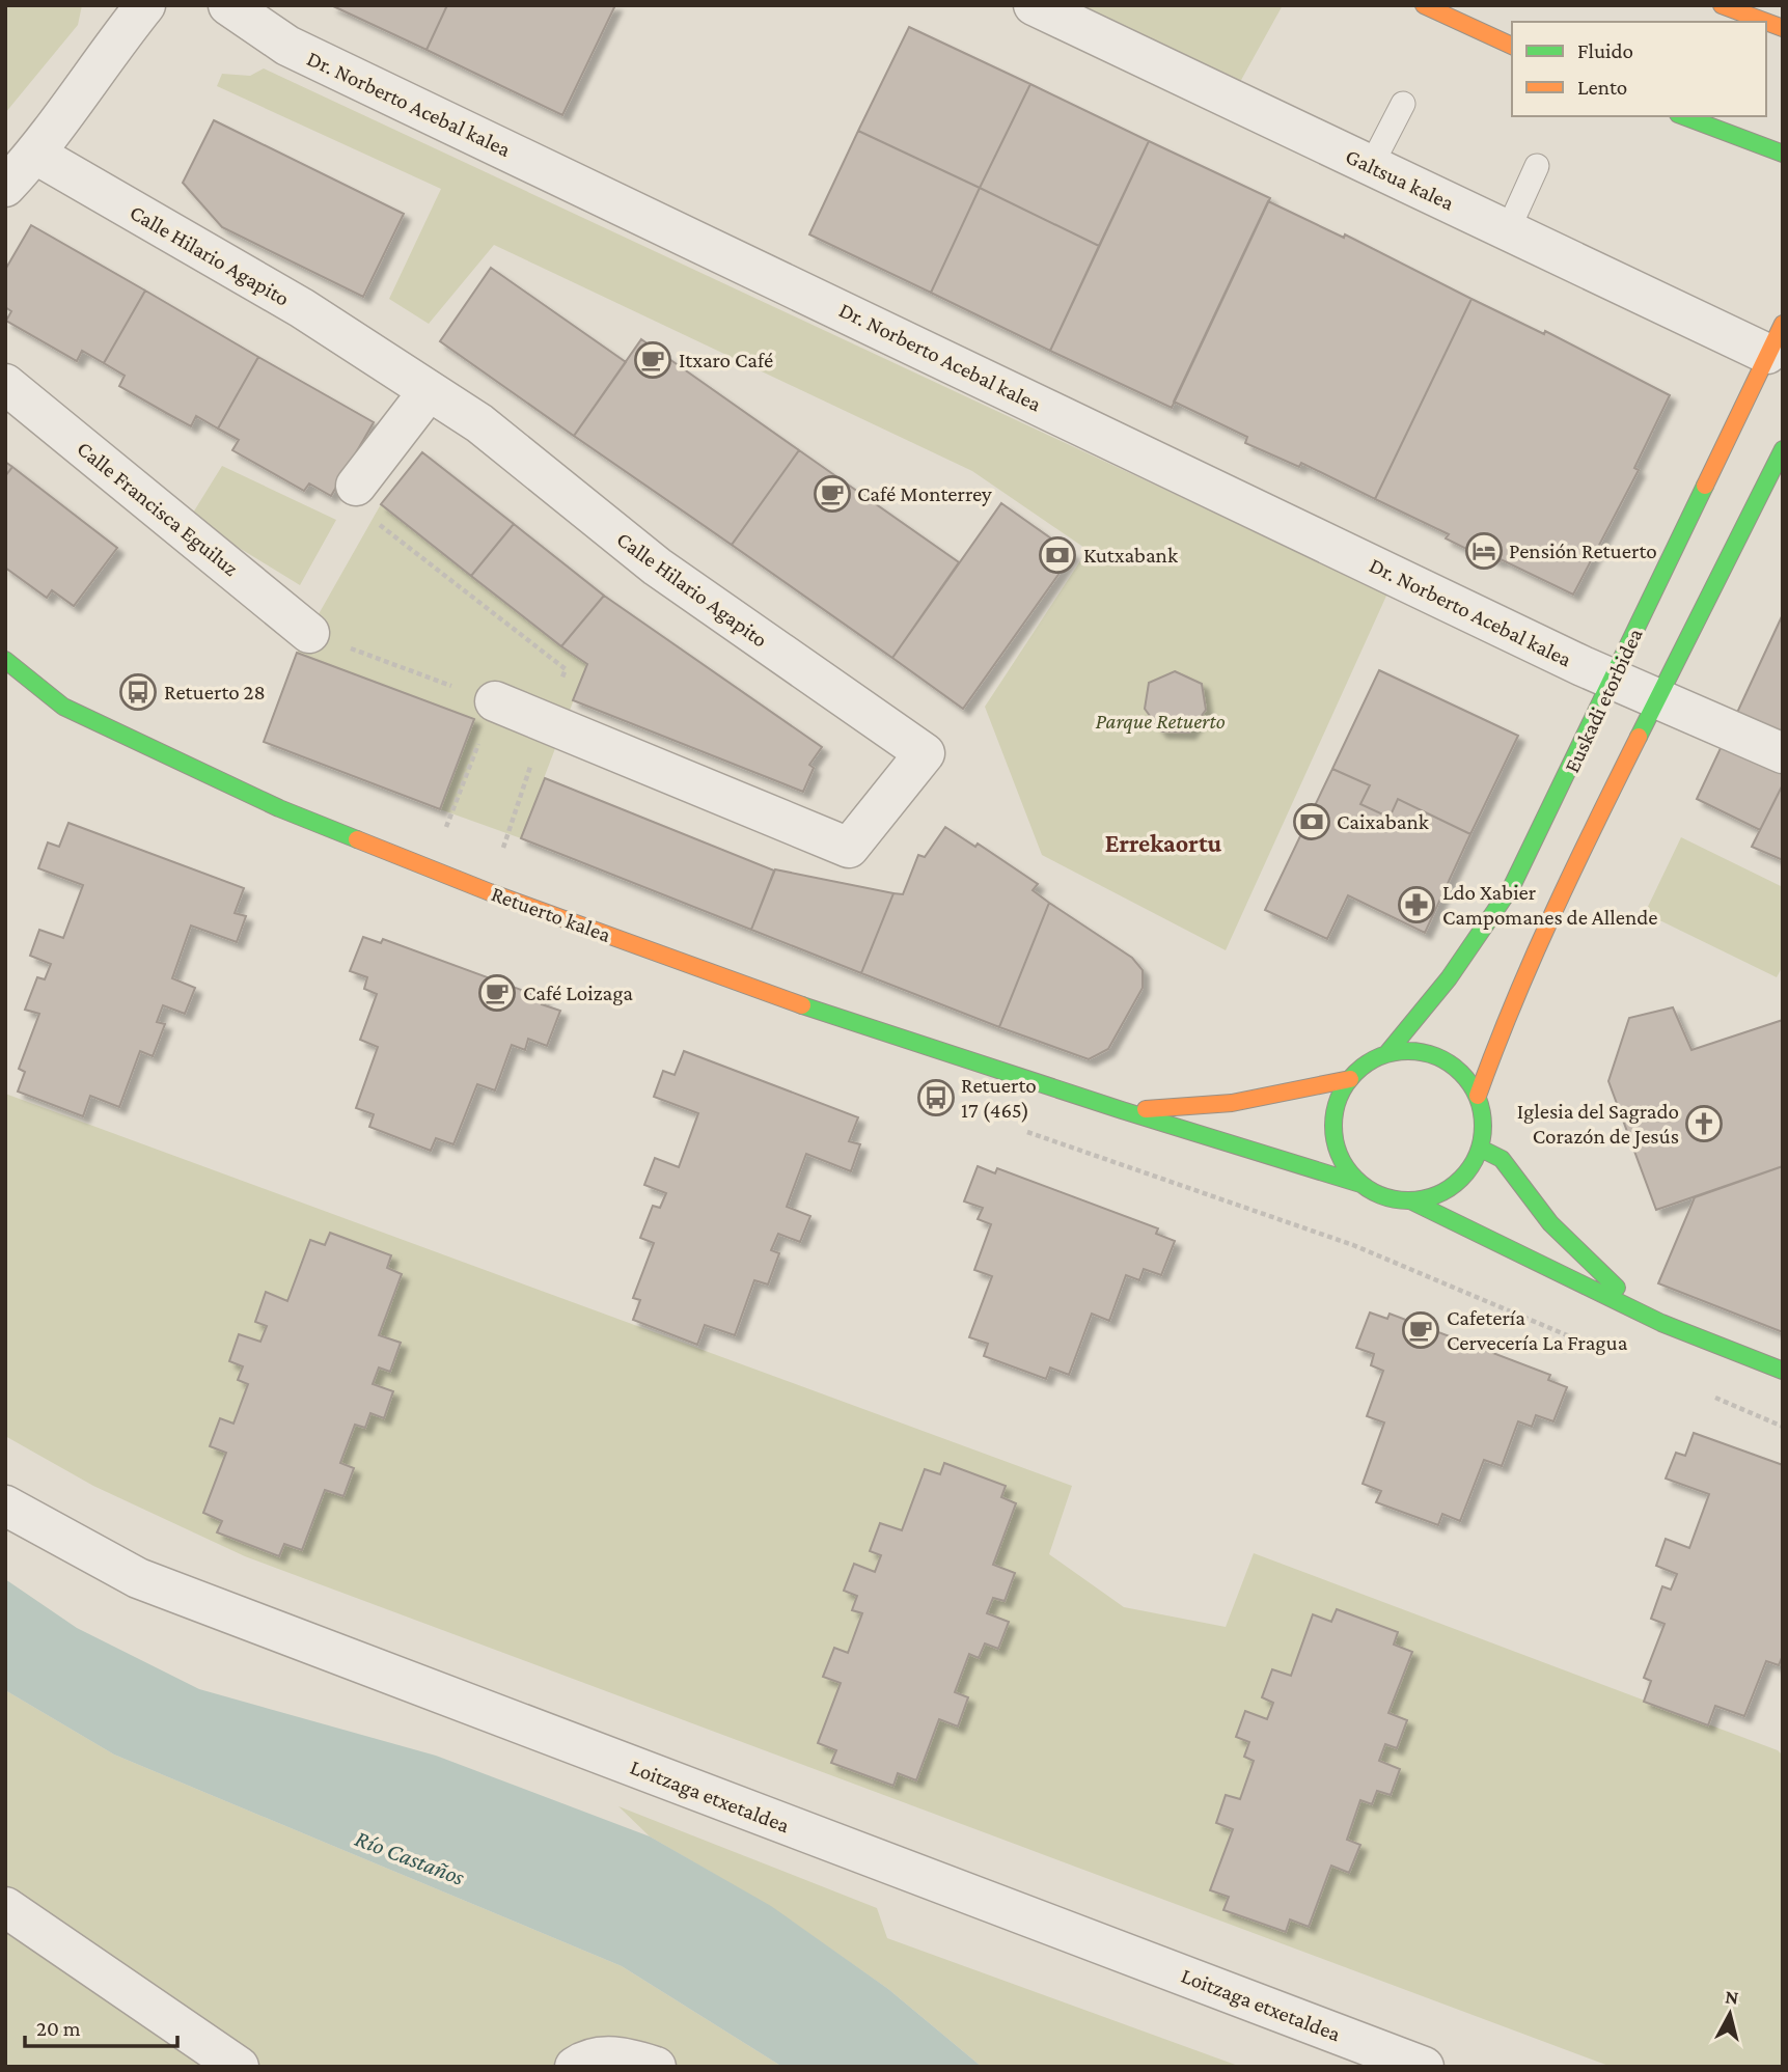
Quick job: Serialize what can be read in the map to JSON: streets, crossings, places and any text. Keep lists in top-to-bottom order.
{
  "streets": {
    "main road": ["Euskadi etorbidea", "Retuerto kalea"],
    "street": [
      "Dr. Norberto Acebal kalea",
      "Galtsua kalea",
      "Calle Hilario Agapito",
      "Calle Francisca Eguiluz",
      "Loitzaga etxetaldea"
    ]
  },
  "crossings": [
    ["Dr. Norberto Acebal kalea", "Euskadi etorbidea"],
    ["Galtsua kalea", "Euskadi etorbidea"],
    ["Euskadi etorbidea", "Retuerto kalea"]
  ],
  "districts": ["Errekaortu"],
  "water": ["Río Castaños"],
  "parks": ["Parque Retuerto"],
  "places": {
    "cafe": [
      "Itxaro Café",
      "Café Monterrey",
      "Café Loizaga",
      "Cafetería Cervecería La Fragua"
    ],
    "hotel": ["Pensión Retuerto"],
    "bank": ["Kutxabank", "Caixabank"],
    "bus stop": ["Retuerto 28", "Retuerto 17 (465)"],
    "pharmacy": ["Ldo Xabier Campomanes de Allende"],
    "church": ["Iglesia del Sagrado Corazón de Jesús"]
  },
  "legend": ["Fluido", "Lento"],
  "scale_bar": "20 m",
  "north": "top"
}
